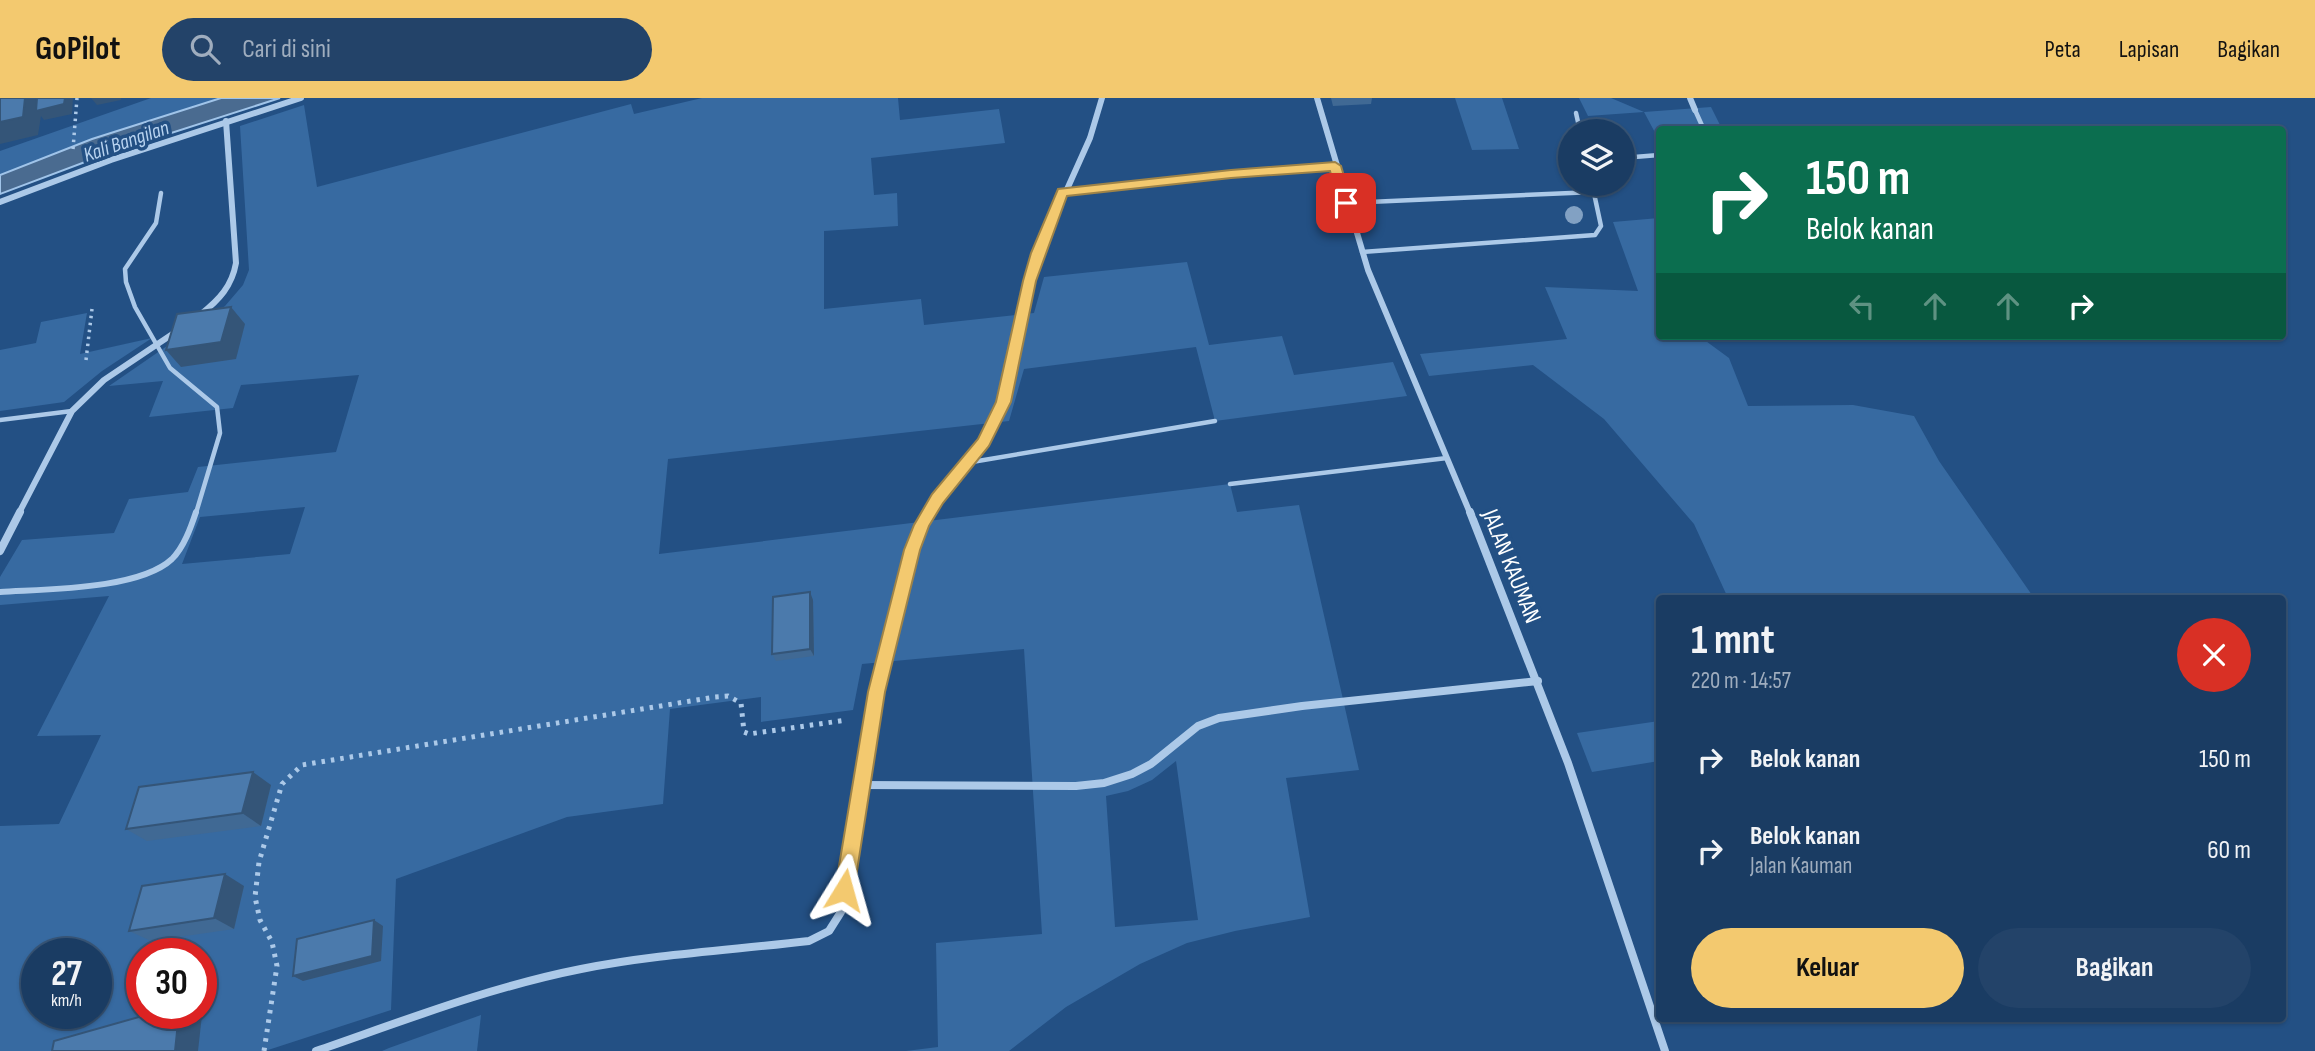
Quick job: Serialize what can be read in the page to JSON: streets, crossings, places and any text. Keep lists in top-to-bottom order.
{
  "streets": {
    "street": ["JALAN KAUMAN"]
  },
  "water": ["Kali Bangilan"],
  "page": {
    "header": "GoPilot",
    "search": "Cari di sini",
    "nav": ["Peta", "Lapisan", "Bagikan"],
    "turn": ["150 m", "Belok kanan"],
    "heading": ["1 mnt", "220 m · 14:57"],
    "list": [
      {
        "name": "Belok kanan",
        "value": "150 m"
      },
      {
        "name": "Belok kanan",
        "note": "Jalan Kauman",
        "value": "60 m"
      }
    ],
    "buttons": ["Keluar", "Bagikan"],
    "speed": "27 km/h",
    "limit": "30"
  }
}
